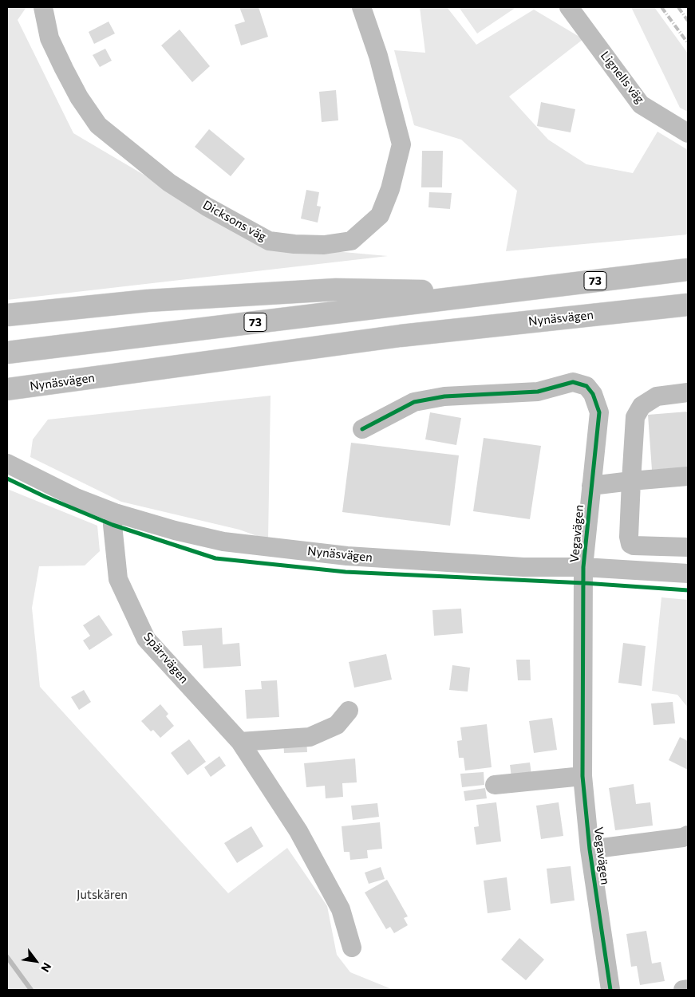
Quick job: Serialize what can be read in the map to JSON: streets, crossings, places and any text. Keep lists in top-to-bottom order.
{
  "streets": {
    "highway": ["73", "Nynäsvägen"],
    "street": [
      "Lignells väg",
      "Dicksons väg",
      "Vegavägen",
      "Spärrvägen"
    ]
  },
  "crossings": [
    ["Nynäsvägen", "Vegavägen"],
    ["Nynäsvägen", "Spärrvägen"]
  ],
  "parks": ["Jutskären"],
  "north": "bottom right"
}
